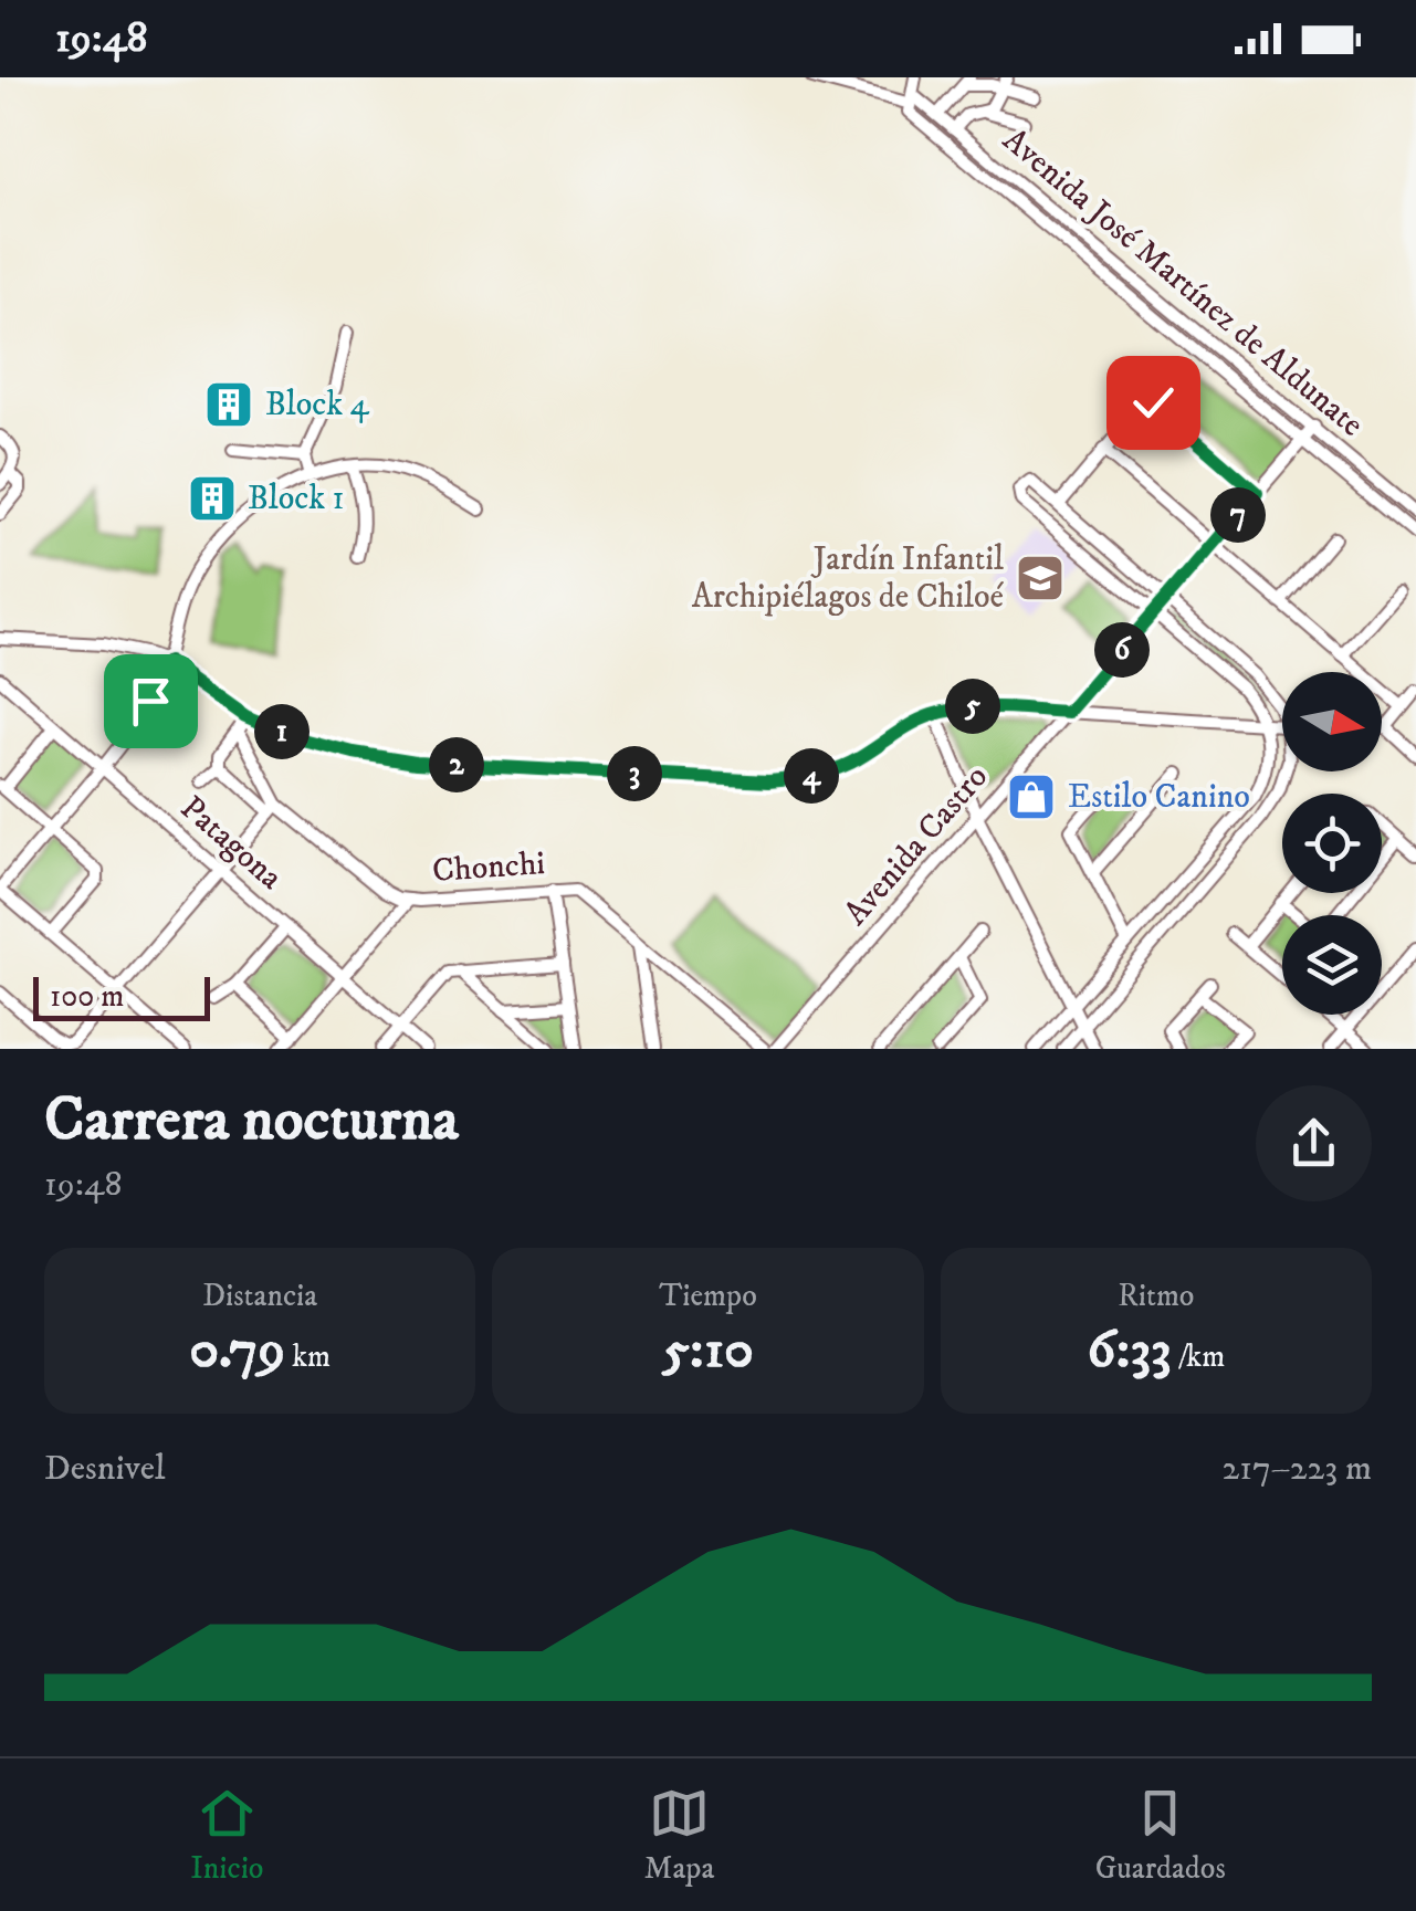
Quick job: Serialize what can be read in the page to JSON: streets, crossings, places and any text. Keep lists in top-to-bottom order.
{
  "streets": {
    "street": [
      "Avenida José Martínez de Aldunate",
      "Patagona",
      "Avenida Castro",
      "Chonchi"
    ]
  },
  "crossings": [
    ["Avenida José Martínez de Aldunate", "Avenida Castro"]
  ],
  "places": {
    "building": ["Block 4", "Block 1"],
    "school or university": ["Jardín Infantil Archipiélagos de Chiloé"],
    "shop": ["Estilo Canino"]
  },
  "scale_bar": "100 m",
  "north": "right",
  "page": {
    "status": "19:48",
    "pins": [
      "7",
      "6",
      "5",
      "1",
      "2",
      "3",
      "4"
    ],
    "scale": "100 m",
    "heading": ["Carrera nocturna", "19:48"],
    "stats": [
      ["Distancia", "0.79 km"],
      ["Tiempo", "5:10"],
      ["Ritmo", "6:33 /km"]
    ],
    "chart": ["Desnivel", "217–223 m"],
    "tabs": ["Inicio", "Mapa", "Guardados"]
  }
}
